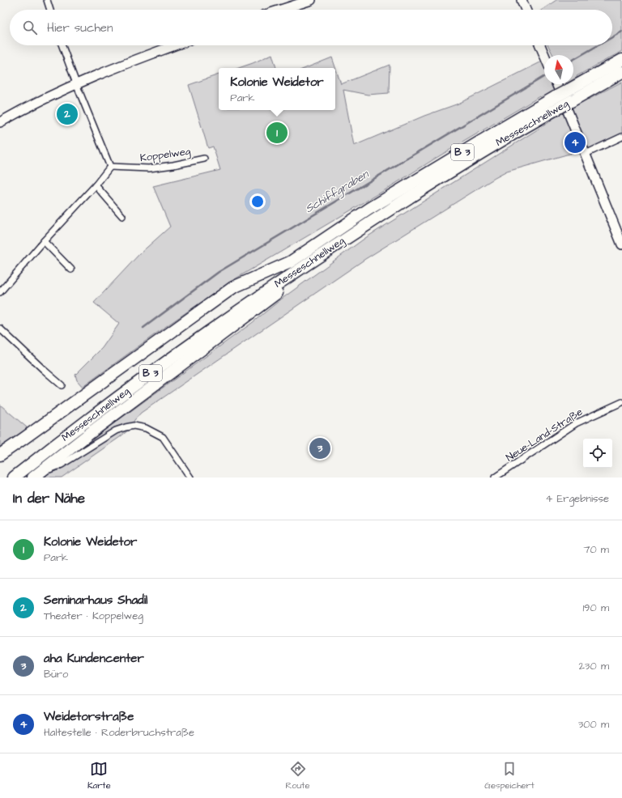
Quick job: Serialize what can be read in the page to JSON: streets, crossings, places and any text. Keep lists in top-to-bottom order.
{
  "streets": {
    "highway": ["Messeschnellweg", "B 3"],
    "street": ["Koppelweg", "Neue-Land-Straße"]
  },
  "water": ["Schiffgraben"],
  "north": "top",
  "page": {
    "search": "Hier suchen",
    "popup": ["Kolonie Weidetor", "Park"],
    "pins": [
      "2",
      "1",
      "4",
      "3"
    ],
    "heading": ["In der Nähe", "4 Ergebnisse"],
    "list": [
      {
        "mark": "1",
        "name": "Kolonie Weidetor",
        "note": "Park",
        "value": "70 m"
      },
      {
        "mark": "2",
        "name": "Seminarhaus Shadil",
        "note": "Theater · Koppelweg",
        "value": "190 m"
      },
      {
        "mark": "3",
        "name": "aha Kundencenter",
        "note": "Büro",
        "value": "230 m"
      },
      {
        "mark": "4",
        "name": "Weidetorstraße",
        "note": "Haltestelle · Roderbruchstraße",
        "value": "300 m"
      }
    ],
    "nav": ["Karte", "Route", "Gespeichert"]
  }
}
